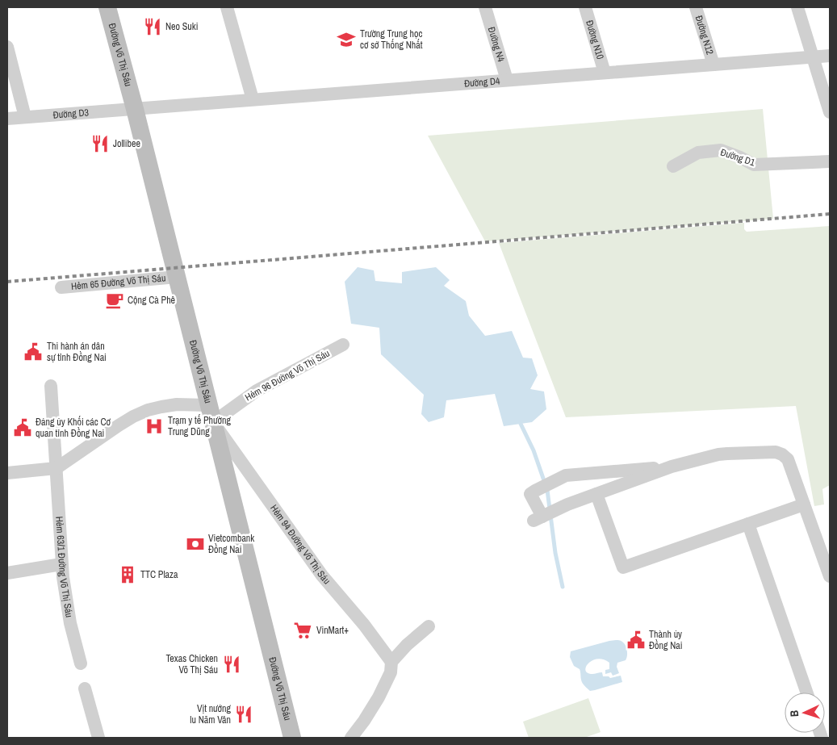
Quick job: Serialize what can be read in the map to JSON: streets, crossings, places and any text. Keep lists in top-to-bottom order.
{
  "streets": {
    "main road": ["Đường Võ Thị Sáu"],
    "street": [
      "Đường N12",
      "Đường N10",
      "Đường N4",
      "Đường D4",
      "Đường D3",
      "Đường D1",
      "Hẻm 65 Đường Võ Thị Sáu",
      "Hẻm 96 Đường Võ Thị Sáu",
      "Hẻm 94 Đường Võ Thị Sáu",
      "Hẻm 63/1 Đường Võ Thị Sáu"
    ]
  },
  "crossings": [
    ["Đường N12", "Đường D4"],
    ["Đường N10", "Đường D4"],
    ["Đường N4", "Đường D4"],
    ["Đường Võ Thị Sáu", "Đường D4"],
    ["Đường Võ Thị Sáu", "Đường D3"],
    ["Đường Võ Thị Sáu", "Hẻm 65 Đường Võ Thị Sáu"],
    ["Đường Võ Thị Sáu", "Hẻm 96 Đường Võ Thị Sáu"],
    ["Đường Võ Thị Sáu", "Hẻm 94 Đường Võ Thị Sáu"],
    ["Đường D4", "Đường D3"],
    ["Hẻm 96 Đường Võ Thị Sáu", "Hẻm 94 Đường Võ Thị Sáu"]
  ],
  "places": {
    "restaurant": [
      "Neo Suki",
      "Jollibee",
      "Texas Chicken Võ Thị Sáu",
      "Vịt nướng lu Năm Vân"
    ],
    "school or university": ["Trường Trung học cơ sở Thống Nhất"],
    "cafe": ["Cộng Cà Phê"],
    "public building": ["Thi hành án dân sự tỉnh Đồng Nai", "Đảng ủy Khối các Cơ quan tỉnh Đồng Nai", "Thành ủy Đồng Nai"],
    "hospital": ["Trạm y tế Phường Trung Dũng"],
    "bank": ["Vietcombank Đồng Nai"],
    "building": ["TTC Plaza"],
    "supermarket": ["VinMart+"]
  },
  "north": "left"
}
